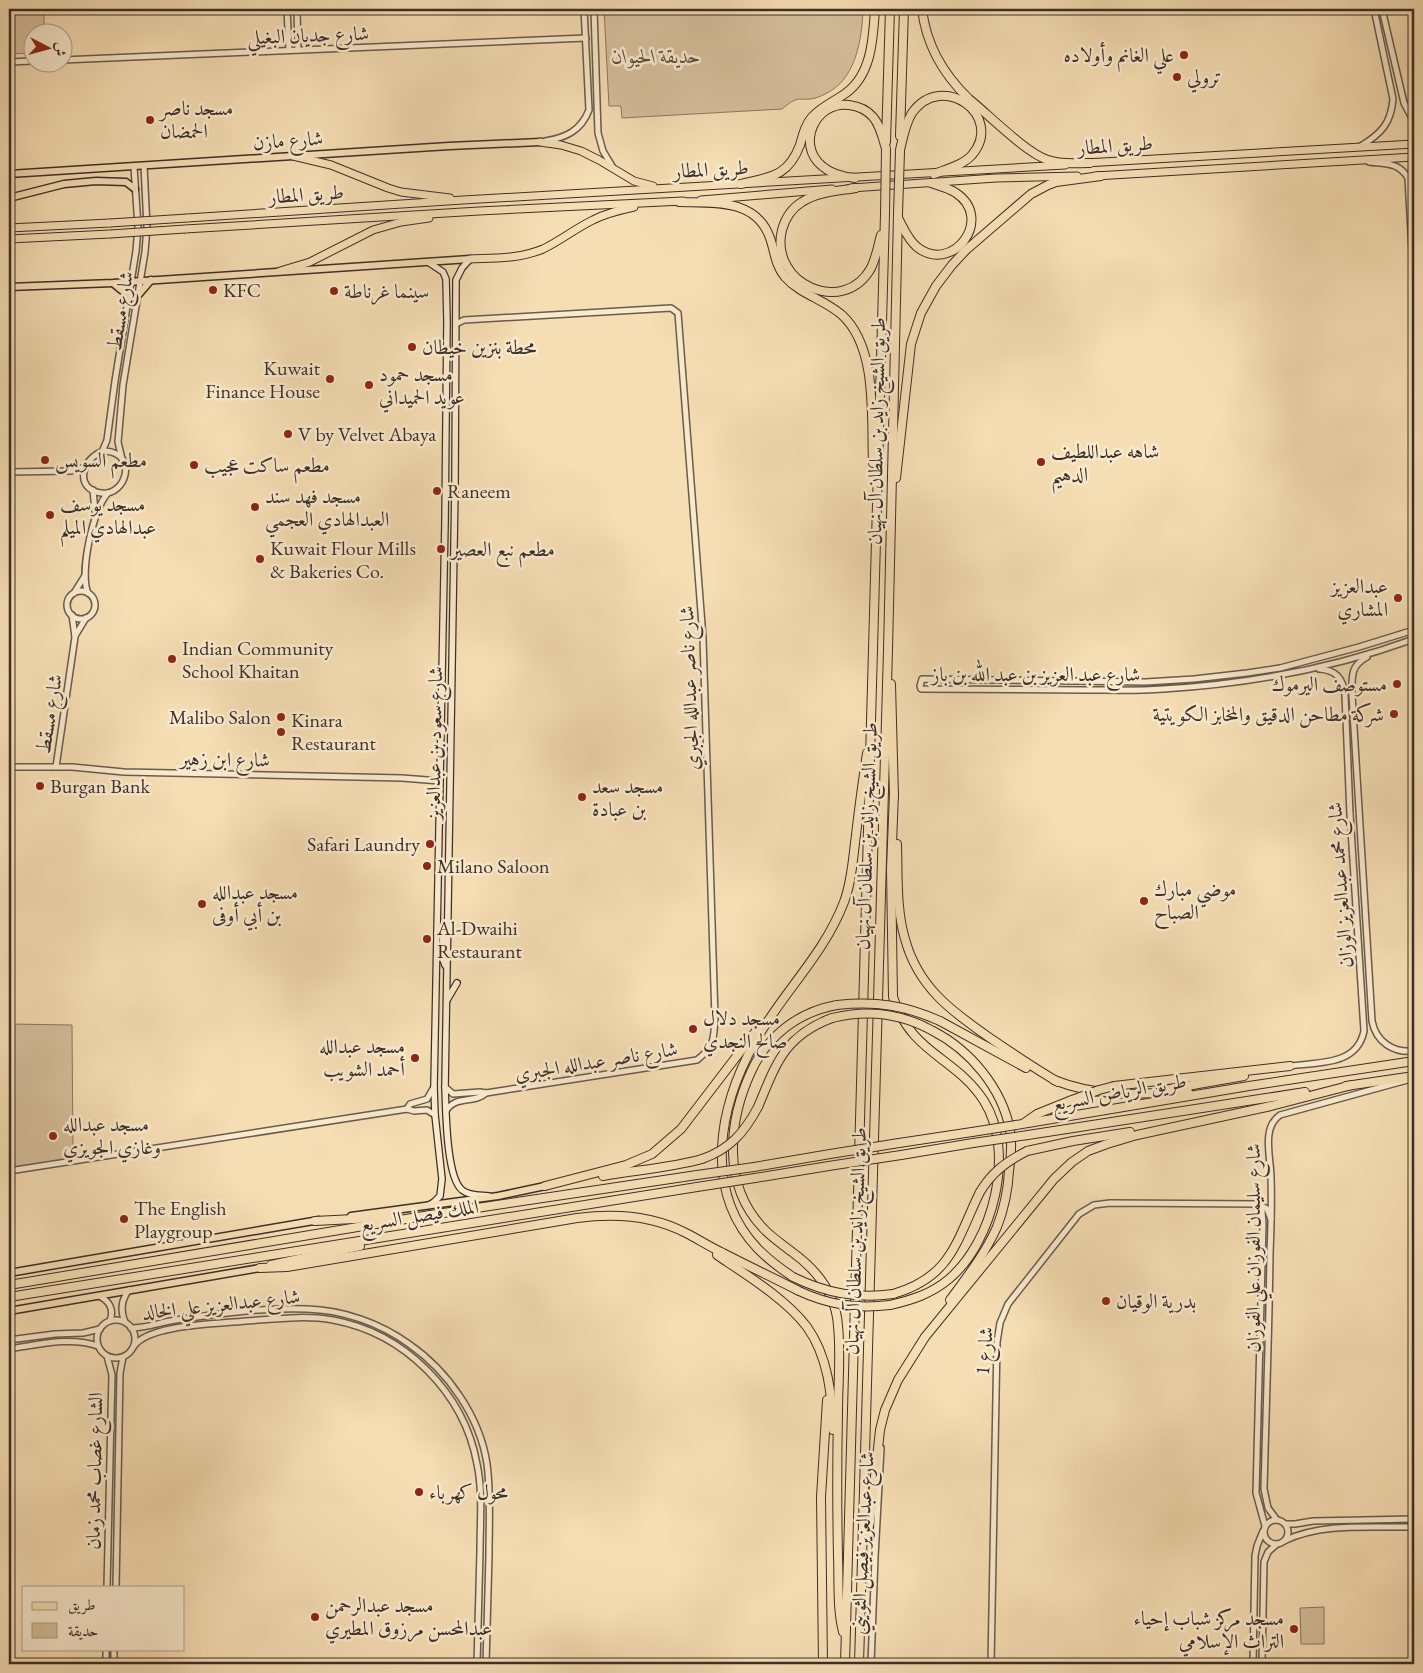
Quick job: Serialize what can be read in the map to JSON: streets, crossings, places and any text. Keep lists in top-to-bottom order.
{
  "streets": {
    "highway": [
      "طريق المطار",
      "طريق الشيخ زايد بن سلطان آل نهيان",
      "طريق الرياض السريع",
      "الملك فيصل السريع"
    ],
    "main road": ["شارع مازن", "شارع سعود بن عبدالعزيز"],
    "street": [
      "شارع جديان البغيلي",
      "شارع مسقط",
      "شارع عبد العزيز بن عبد الله بن باز",
      "شارع ناصر عبدالله الجبري",
      "شارع ابن زهير",
      "شارع محمد عبدالعزيز الوزان",
      "شارع سليمان الفوزان علي الفوزان",
      "شارع عبدالعزيز علي الخالد",
      "شارع 1",
      "الشارع غصاب محمد زمان",
      "شارع عبدالعزيز فيصل الثويني"
    ]
  },
  "crossings": [
    ["شارع مازن", "شارع مسقط"],
    ["شارع مسقط", "شارع ابن زهير"],
    ["شارع عبد العزيز بن عبد الله بن باز", "شارع محمد عبدالعزيز الوزان"],
    ["شارع ناصر عبدالله الجبري", "شارع سعود بن عبدالعزيز"],
    ["شارع سعود بن عبدالعزيز", "شارع ابن زهير"],
    ["شارع سعود بن عبدالعزيز", "الملك فيصل السريع"],
    ["طريق الرياض السريع", "الملك فيصل السريع"],
    ["طريق الرياض السريع", "شارع سليمان الفوزان علي الفوزان"],
    ["شارع عبدالعزيز علي الخالد", "الشارع غصاب محمد زمان"]
  ],
  "parks": ["حديقة الحيوان"],
  "places": [
    "علي الغانم وأولاده",
    "ترولي",
    "مسجد ناصر الحمضان",
    "KFC",
    "سينما غرناطة",
    "محطة بنزين خيطان",
    "Kuwait Finance House",
    "مسجد حمود عويد الحميداني",
    "V by Velvet Abaya",
    "مطعم السويس",
    "شاهه عبداللطيف الدهيم",
    "مطعم ساكت عجيب",
    "Raneem",
    "مسجد فهد سند العبدالهادي العجمي",
    "مسجد يوسف عبدالهادي الميلم",
    "مطعم نبع العصير",
    "Kuwait Flour Mills & Bakeries Co.",
    "عبدالعزيز المشاري",
    "Indian Community School Khaitan",
    "مستوصف اليرموك",
    "شركة مطاحن الدقيق والمخابز الكويتية",
    "Malibo Salon",
    "Kinara Restaurant",
    "Burgan Bank",
    "مسجد سعد بن عبادة",
    "Safari Laundry",
    "Milano Saloon",
    "موضي مبارك الصباح",
    "مسجد عبدالله بن أبي أوفى",
    "Al-Dwaihi Restaurant",
    "مسجد دلال صالح النجدي",
    "مسجد عبدالله أحمد الشويب",
    "مسجد عبدالله وغازي الجويزي",
    "The English Playgroup",
    "بدرية الوقيان",
    "محول كهرباء",
    "مسجد عبدالرحمن عبدالمحسن مرزوق المطيري",
    "مسجد مركز شباب إحياء التراث الإسلامي"
  ],
  "legend": ["طريق", "حديقة"],
  "north": "right"
}
